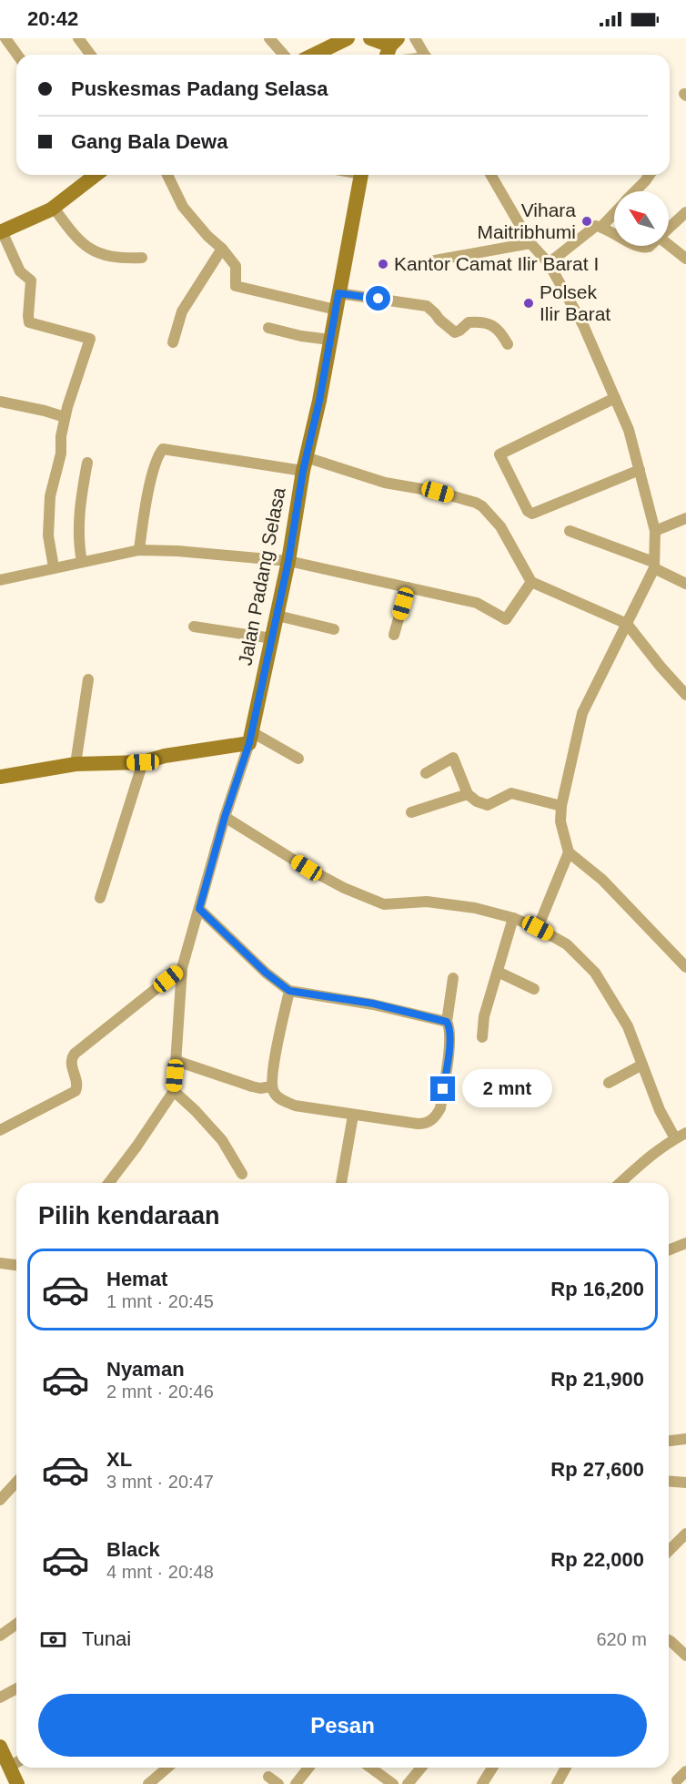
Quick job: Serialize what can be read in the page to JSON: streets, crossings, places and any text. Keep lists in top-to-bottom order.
{
  "streets": {
    "street": ["Jalan Padang Selasa"]
  },
  "places": ["Vihara Maitribhumi", "Kantor Camat Ilir Barat I", "Polsek Ilir Barat"],
  "north": "top left",
  "page": {
    "status": "20:42",
    "banner": ["Puskesmas Padang Selasa", "Gang Bala Dewa"],
    "bubble": "2 mnt",
    "heading": "Pilih kendaraan",
    "list": [
      {
        "name": "Hemat",
        "note": "1 mnt · 20:45",
        "value": "Rp 16,200"
      },
      {
        "name": "Nyaman",
        "note": "2 mnt · 20:46",
        "value": "Rp 21,900"
      },
      {
        "name": "XL",
        "note": "3 mnt · 20:47",
        "value": "Rp 27,600"
      },
      {
        "name": "Black",
        "note": "4 mnt · 20:48",
        "value": "Rp 22,000"
      }
    ],
    "pay": ["Tunai", "620 m"],
    "buttons": "Pesan"
  }
}
